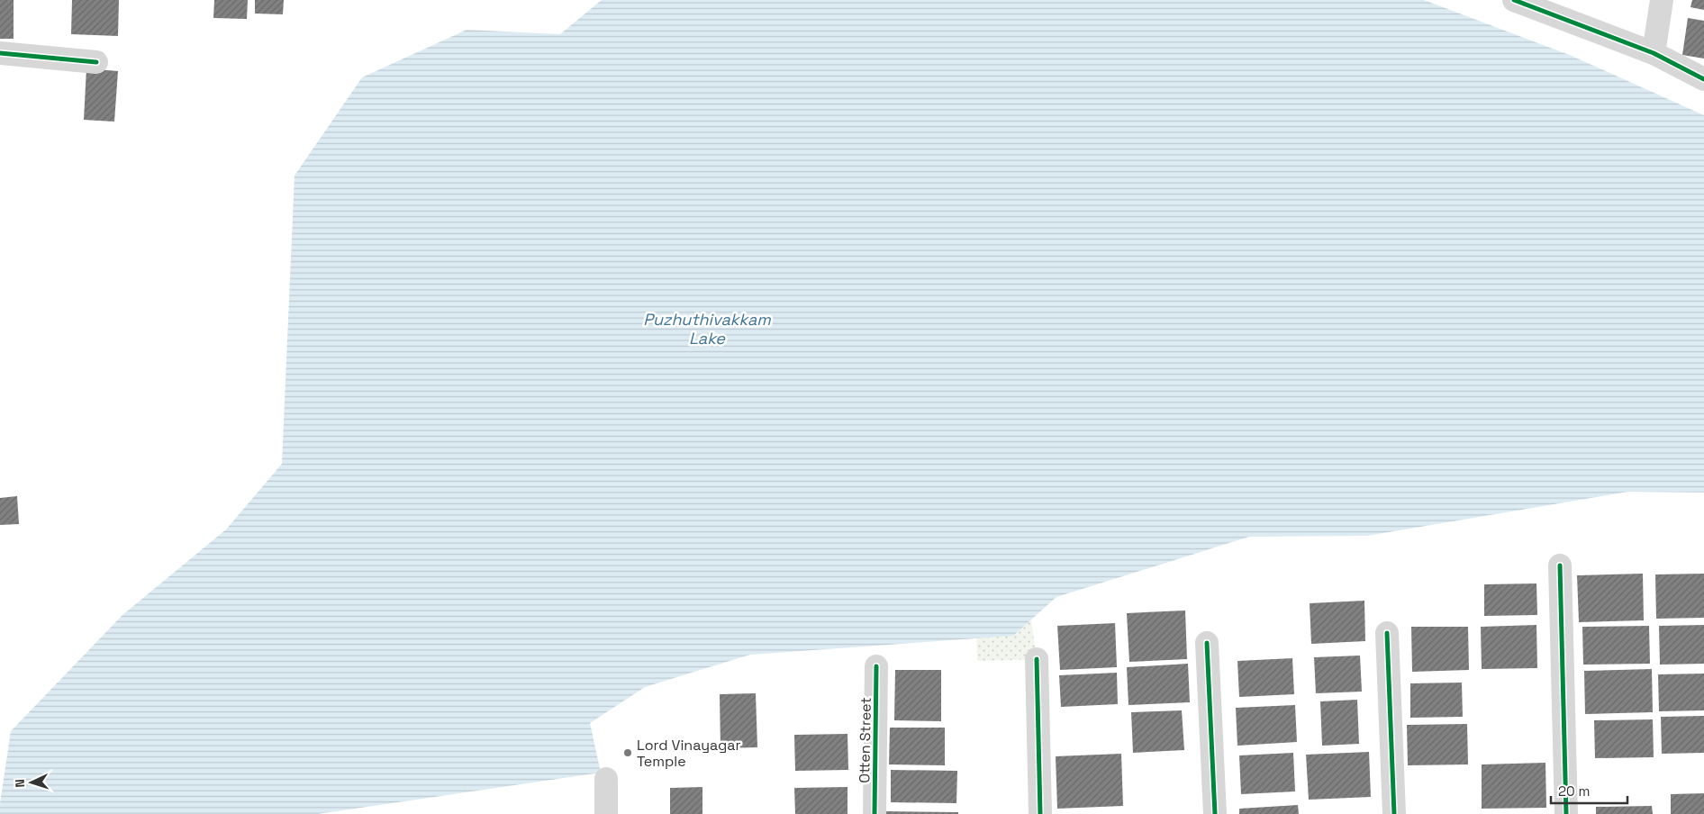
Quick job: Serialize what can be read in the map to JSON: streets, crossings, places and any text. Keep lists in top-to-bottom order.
{
  "streets": {
    "street": ["Otten Street"]
  },
  "water": ["Puzhuthivakkam Lake"],
  "places": ["Lord Vinayagar Temple"],
  "scale_bar": "20 m",
  "north": "left"
}
